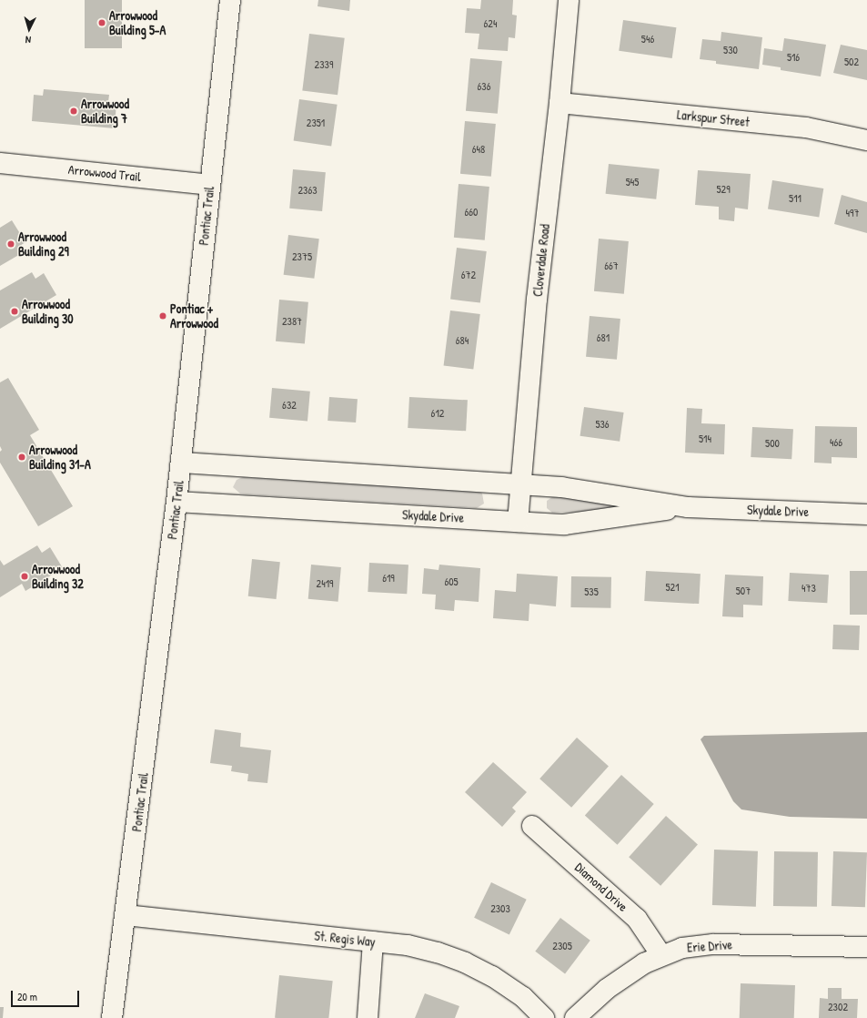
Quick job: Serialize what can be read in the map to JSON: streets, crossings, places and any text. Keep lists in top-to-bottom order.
{
  "streets": {
    "street": [
      "Larkspur Street",
      "Arrowwood Trail",
      "Pontiac Trail",
      "Cloverdale Road",
      "Skydale Drive",
      "Diamond Drive",
      "St. Regis Way",
      "Erie Drive"
    ]
  },
  "crossings": [
    ["Larkspur Street", "Cloverdale Road"],
    ["Arrowwood Trail", "Pontiac Trail"],
    ["Pontiac Trail", "Skydale Drive"],
    ["Pontiac Trail", "St. Regis Way"],
    ["Cloverdale Road", "Skydale Drive"],
    ["Diamond Drive", "Erie Drive"]
  ],
  "places": [
    "Arrowwood Building 5-A",
    "Arrowwood Building 7",
    "Arrowwood Building 29",
    "Arrowwood Building 30",
    "Pontiac + Arrowwood",
    "Arrowwood Building 31-A",
    "Arrowwood Building 32"
  ],
  "house_numbers": [
    "624",
    "546",
    "530",
    "516",
    "502",
    "2339",
    "636",
    "2351",
    "648",
    "545",
    "529",
    "2363",
    "511",
    "660",
    "497",
    "2375",
    "667",
    "672",
    "2387",
    "681",
    "684",
    "632",
    "612",
    "536",
    "514",
    "466",
    "500",
    "619",
    "605",
    "2419",
    "521",
    "473",
    "507",
    "535",
    "2303",
    "2305",
    "2302"
  ],
  "scale_bar": "20 m",
  "north": "bottom"
}
